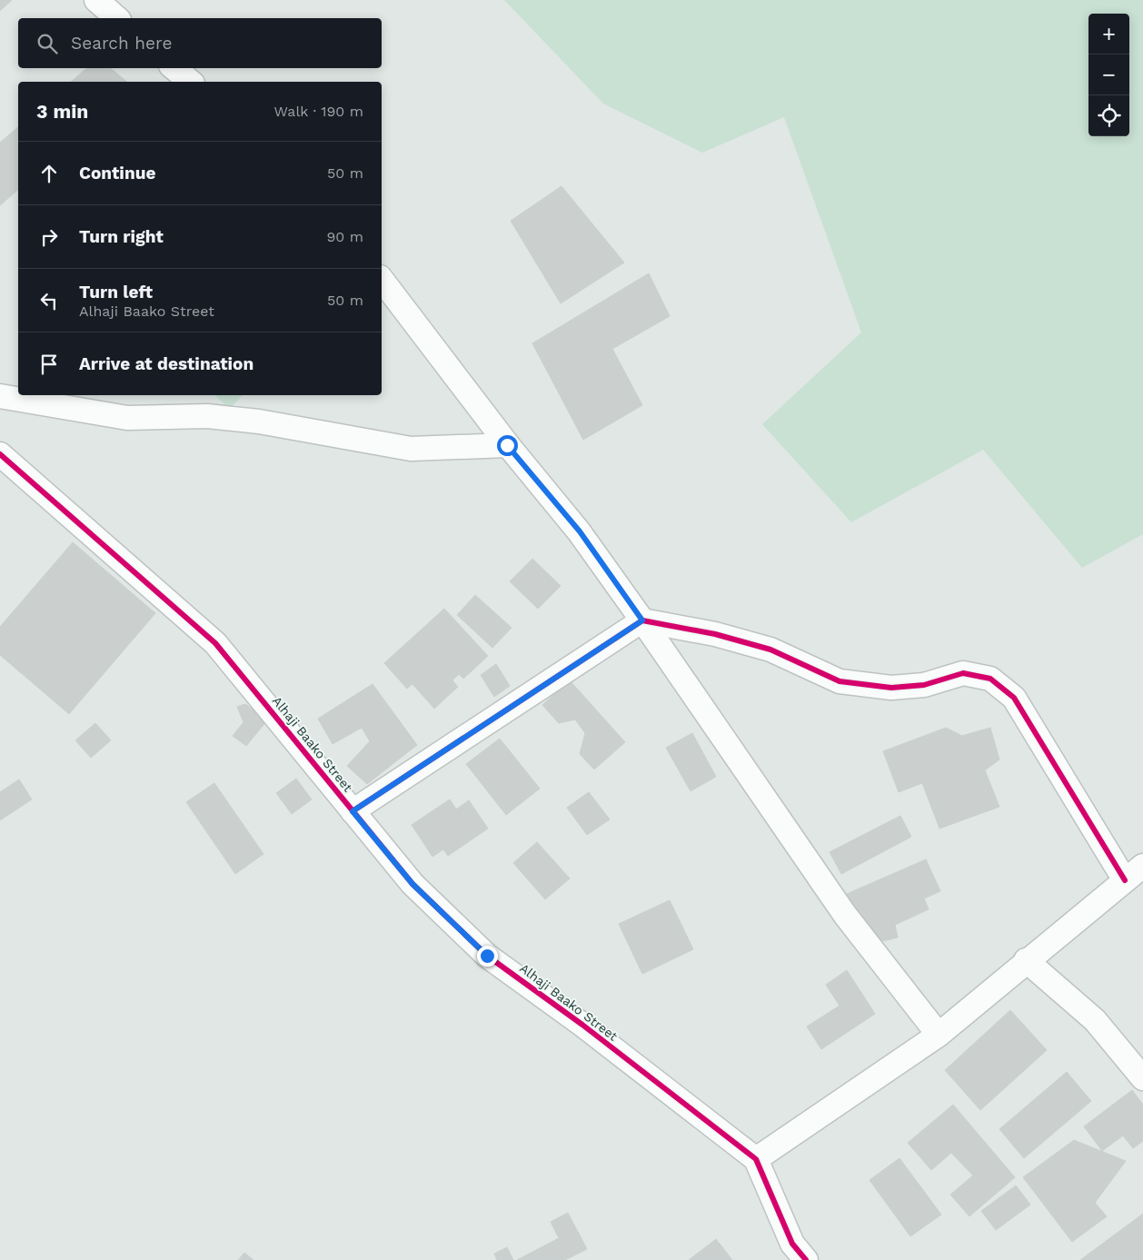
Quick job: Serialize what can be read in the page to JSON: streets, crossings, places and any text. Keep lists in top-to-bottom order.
{
  "streets": {
    "street": ["Alhaji Baako Street"]
  },
  "page": {
    "map_buttons": ["+", "−"],
    "search": "Search here",
    "heading": ["3 min", "Walk · 190 m"],
    "list": [
      ["Continue", "50 m"],
      ["Turn right", "90 m"],
      ["Turn left", "Alhaji Baako Street", "50 m"],
      "Arrive at destination"
    ]
  }
}
